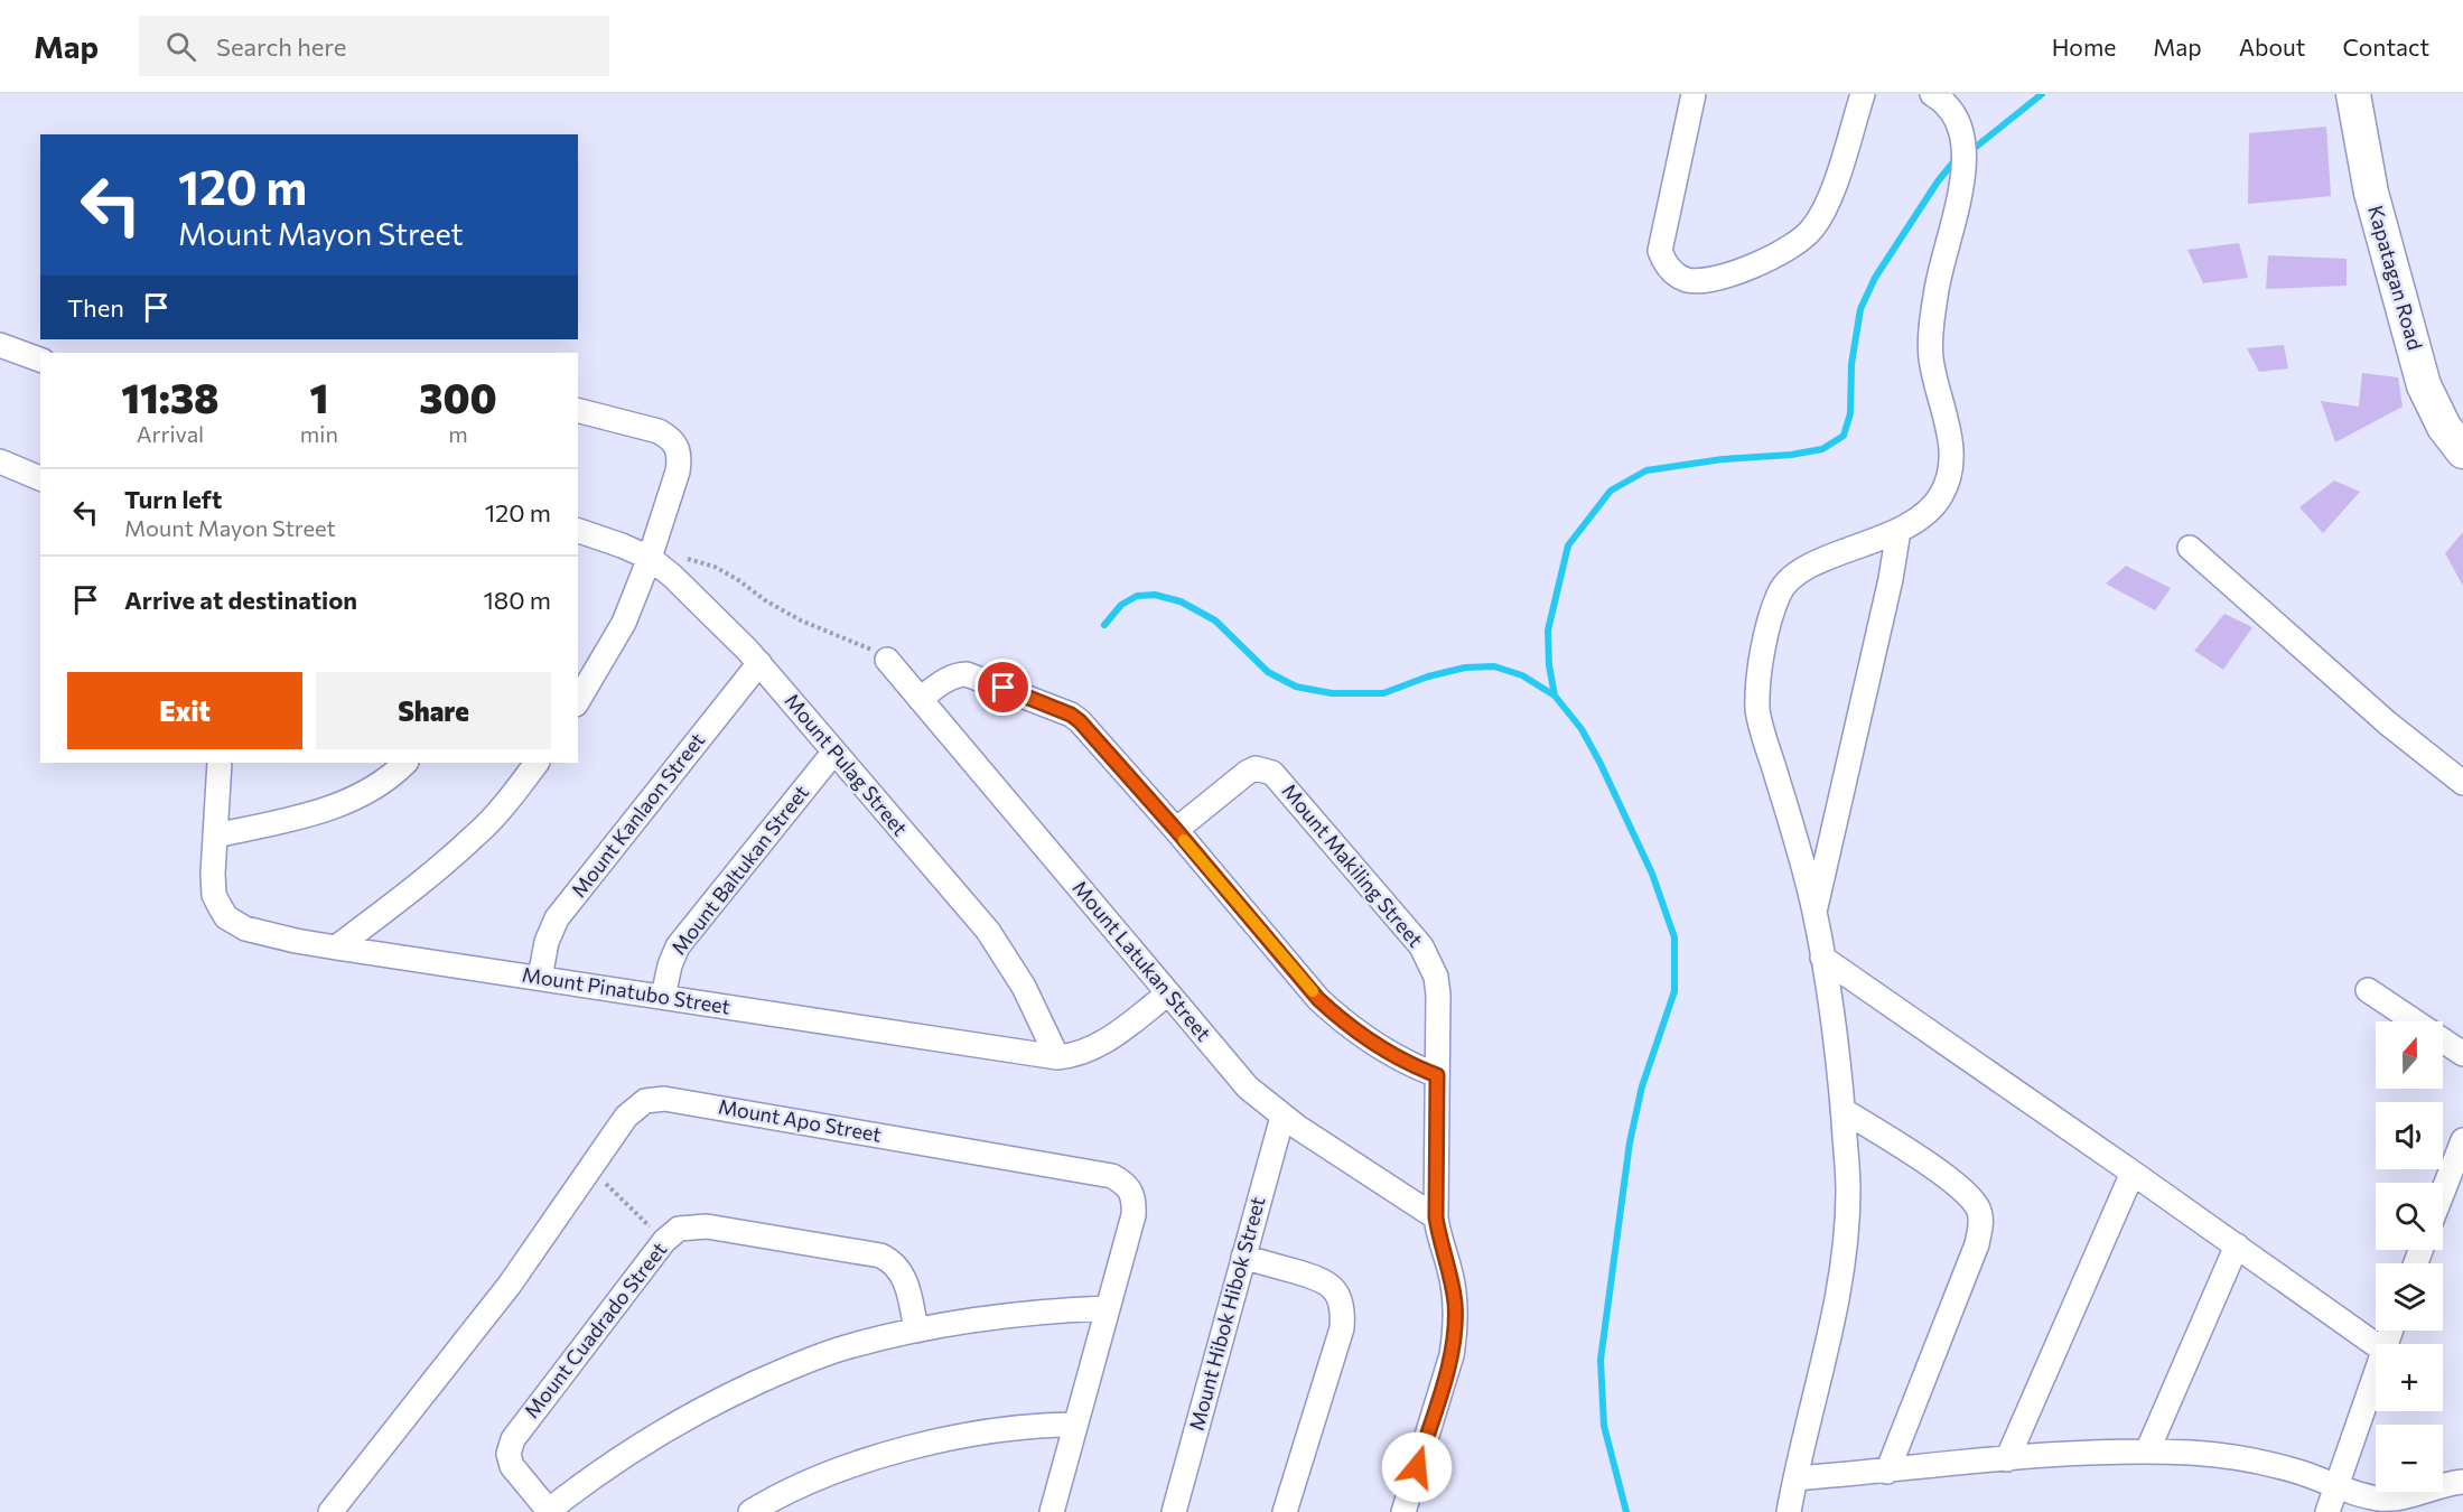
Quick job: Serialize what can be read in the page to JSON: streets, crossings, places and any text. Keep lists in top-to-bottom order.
{
  "streets": {
    "main road": ["Kapatagan Road"],
    "street": [
      "Mount Pulag Street",
      "Mount Kanlaon Street",
      "Mount Makiling Street",
      "Mount Baltukan Street",
      "Mount Latukan Street",
      "Mount Pinatubo Street",
      "Mount Apo Street",
      "Mount Hibok Hibok Street",
      "Mount Cuadrado Street"
    ]
  },
  "crossings": [
    ["Mount Pulag Street", "Mount Kanlaon Street"],
    ["Mount Pulag Street", "Mount Baltukan Street"],
    ["Mount Pulag Street", "Mount Pinatubo Street"],
    ["Mount Kanlaon Street", "Mount Pinatubo Street"],
    ["Mount Makiling Street", "Mount Latukan Street"],
    ["Mount Baltukan Street", "Mount Pinatubo Street"],
    ["Mount Latukan Street", "Mount Pinatubo Street"],
    ["Mount Latukan Street", "Mount Hibok Hibok Street"]
  ],
  "north": "top",
  "page": {
    "header": "Map",
    "search": "Search here",
    "nav": [
      "Home",
      "Map",
      "About",
      "Contact"
    ],
    "turn": ["120 m", "Mount Mayon Street"],
    "then": "Then",
    "eta": [
      "11:38",
      "Arrival",
      "1",
      "min",
      "300",
      "m"
    ],
    "list": [
      {
        "name": "Turn left",
        "note": "Mount Mayon Street",
        "value": "120 m"
      },
      {
        "name": "Arrive at destination",
        "value": "180 m"
      }
    ],
    "buttons": ["Exit", "Share"],
    "map_buttons": ["+", "−"]
  }
}
